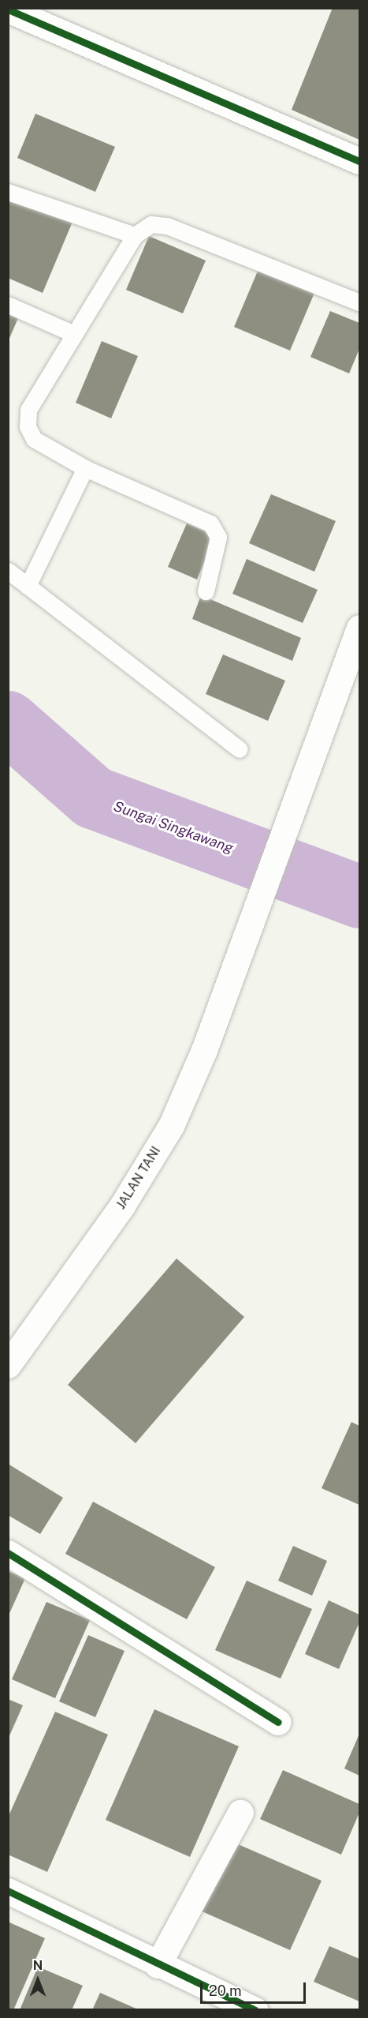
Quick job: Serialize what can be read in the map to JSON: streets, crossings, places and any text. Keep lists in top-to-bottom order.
{
  "streets": {
    "main road": ["JALAN TANI"]
  },
  "water": ["Sungai Singkawang"],
  "scale_bar": "20 m",
  "north": "top"
}
